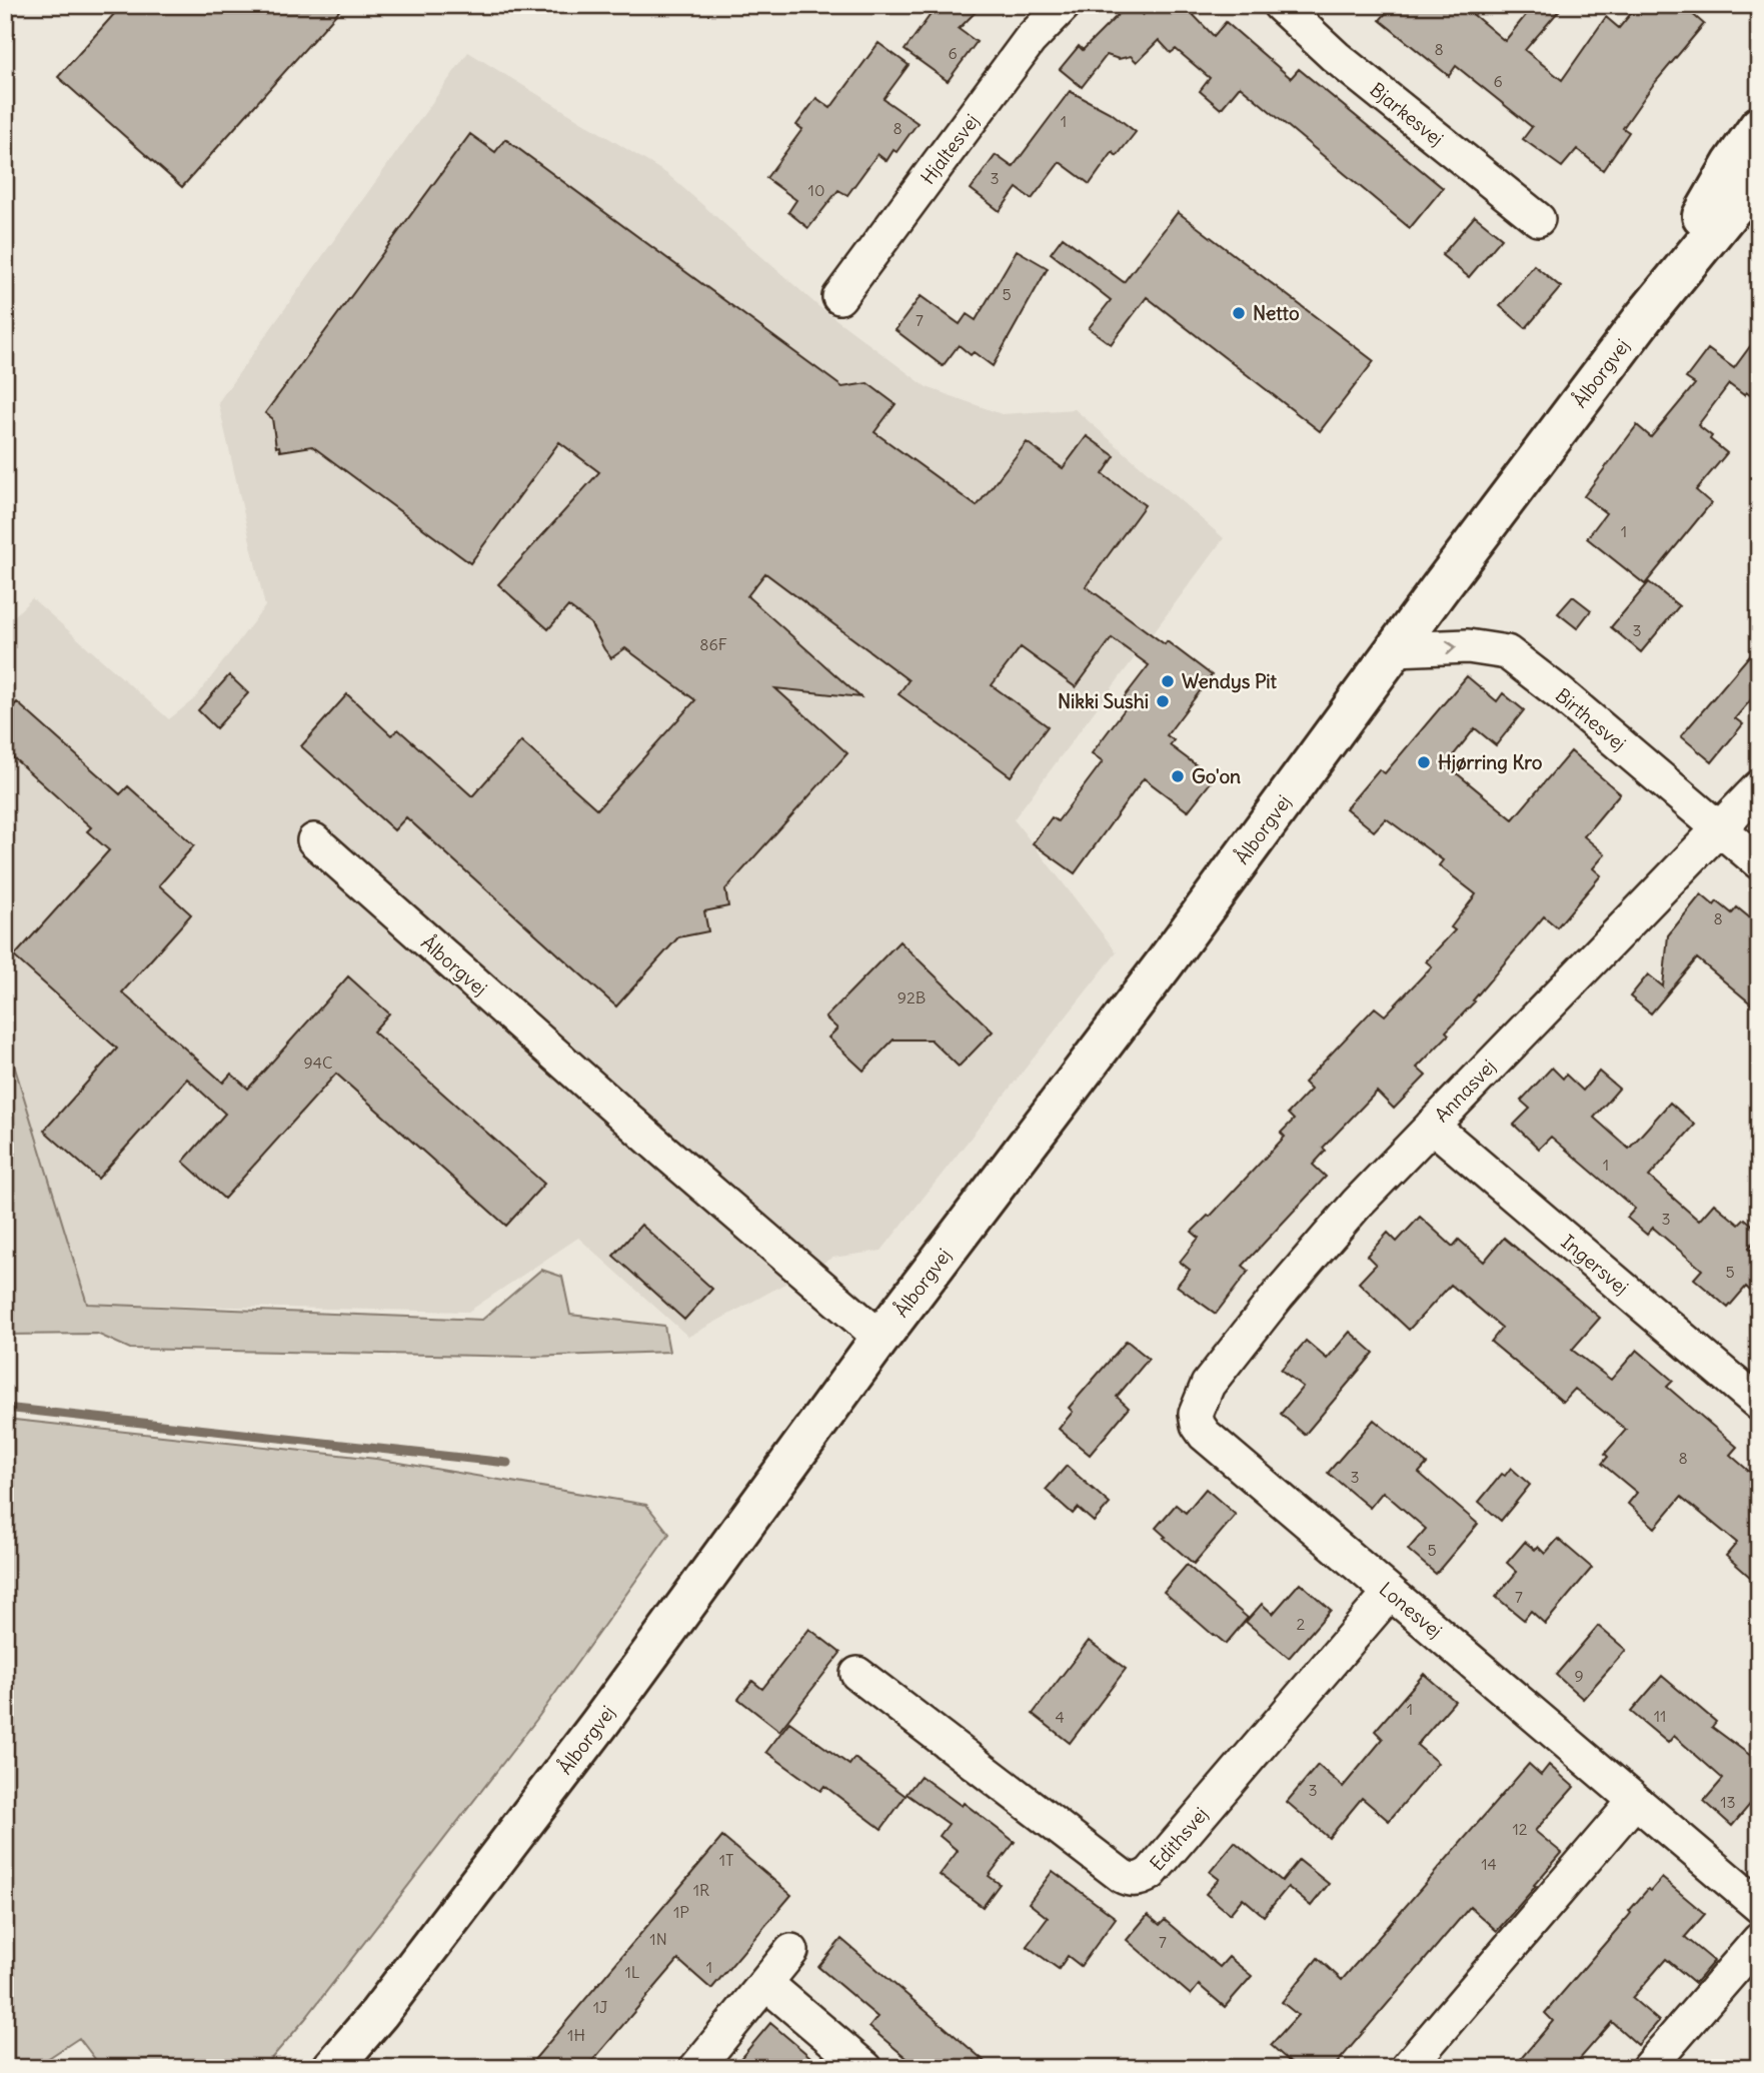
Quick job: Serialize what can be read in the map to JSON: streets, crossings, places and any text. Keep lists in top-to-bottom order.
{
  "streets": {
    "main road": ["Ålborgvej"],
    "street": [
      "Bjarkesvej",
      "Hjaltesvej",
      "Birthesvej",
      "Annasvej",
      "Ingersvej",
      "Lonesvej",
      "Edithsvej"
    ]
  },
  "crossings": [
    ["Ålborgvej", "Birthesvej"],
    ["Birthesvej", "Annasvej"],
    ["Annasvej", "Ingersvej"],
    ["Annasvej", "Lonesvej"],
    ["Lonesvej", "Edithsvej"]
  ],
  "one_way": ["Birthesvej"],
  "places": [
    "Netto",
    "Wendys Pit",
    "Nikki Sushi",
    "Hjørring Kro",
    "Go'on"
  ],
  "house_numbers": [
    "8",
    "6",
    "6",
    "1",
    "8",
    "3",
    "10",
    "5",
    "7",
    "1",
    "3",
    "86F",
    "8",
    "92B",
    "94C",
    "1",
    "3",
    "5",
    "8",
    "3",
    "5",
    "7",
    "2",
    "9",
    "1",
    "11",
    "4",
    "3",
    "13",
    "12",
    "1T",
    "14",
    "1R",
    "1P",
    "1N",
    "7",
    "1",
    "1L",
    "1J",
    "1H"
  ]
}
